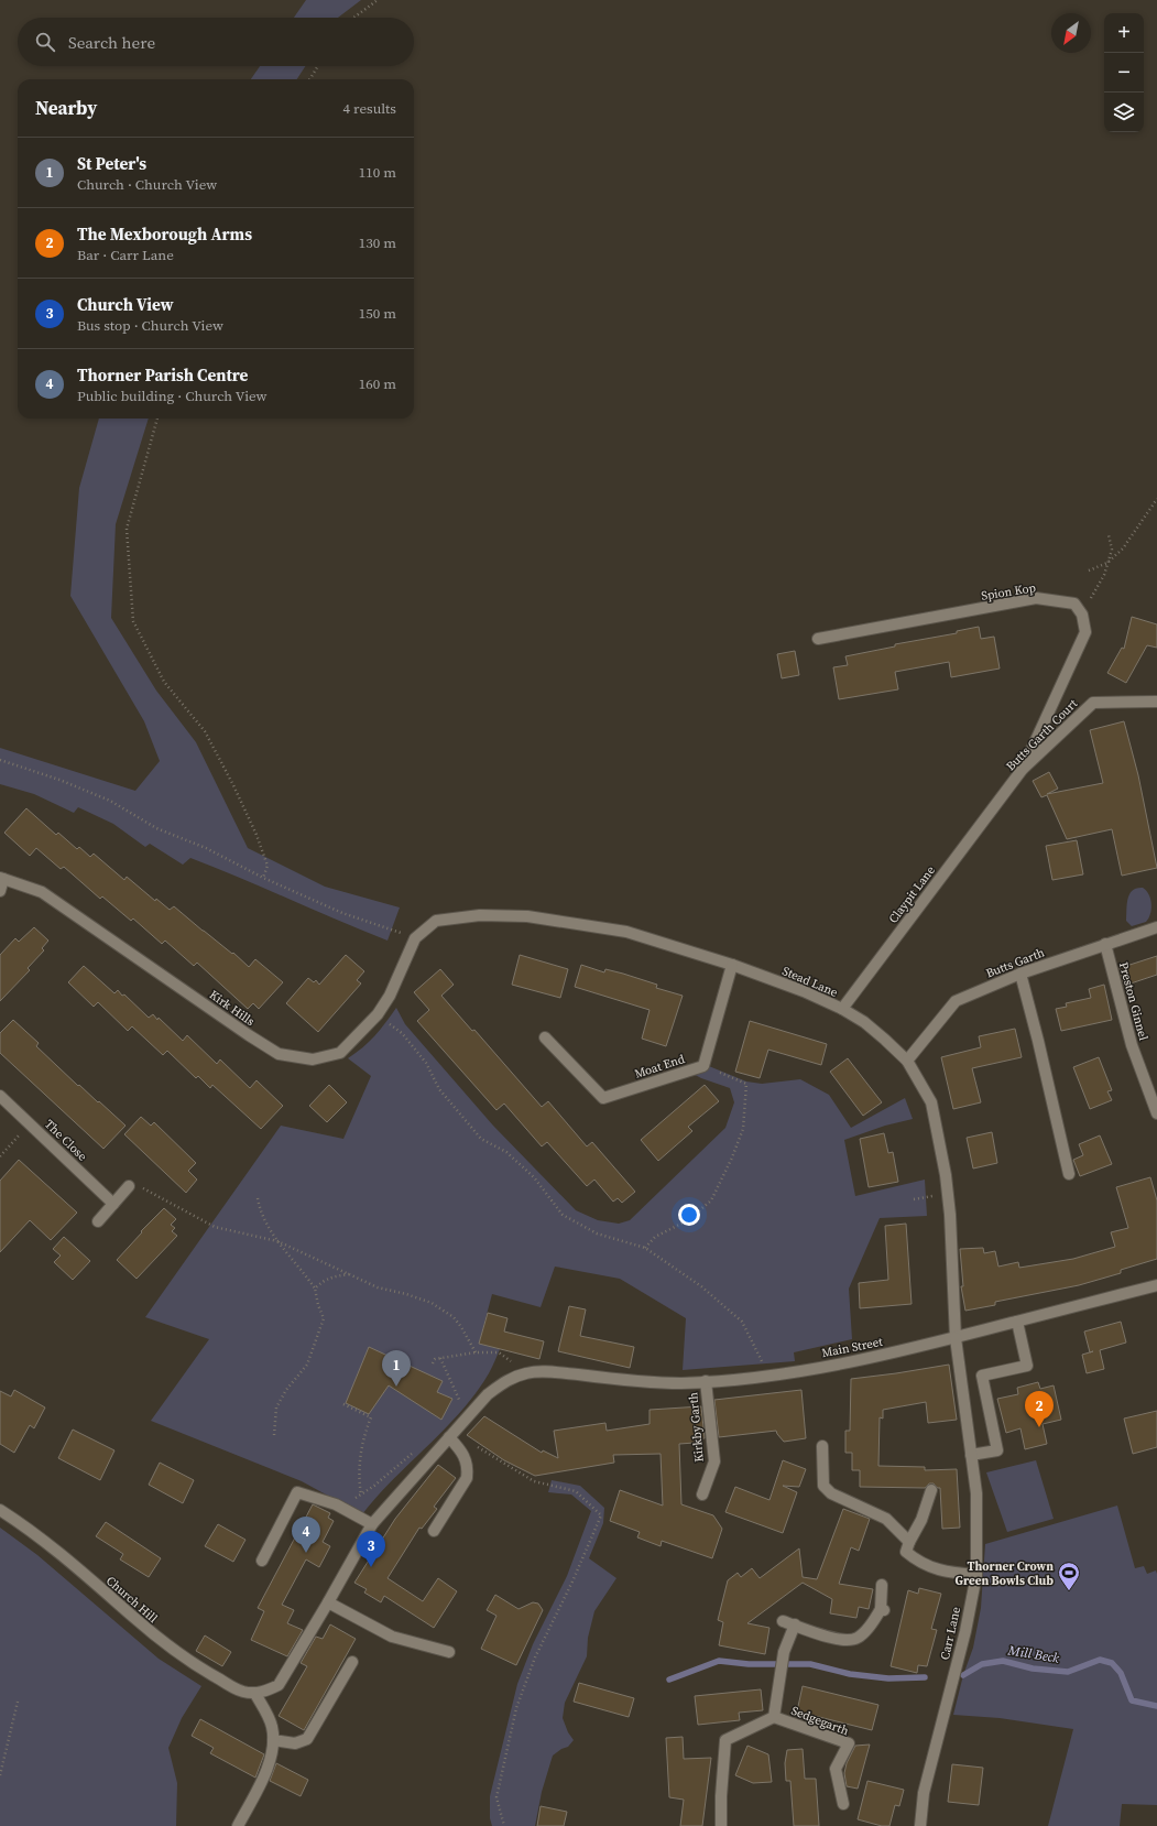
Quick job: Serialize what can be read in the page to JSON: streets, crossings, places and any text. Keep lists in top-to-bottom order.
{
  "streets": {
    "street": [
      "Spion Kop",
      "Butts Garth Court",
      "Claypit Lane",
      "Butts Garth",
      "Stead Lane",
      "Preston Ginnel",
      "Kirk Hills",
      "Moat End",
      "The Close",
      "Main Street",
      "Kirkby Garth",
      "Church Hill",
      "Carr Lane",
      "Sedgegarth"
    ]
  },
  "crossings": [
    ["Butts Garth Court", "Claypit Lane"],
    ["Claypit Lane", "Stead Lane"],
    ["Butts Garth", "Stead Lane"],
    ["Butts Garth", "Preston Ginnel"],
    ["Stead Lane", "Kirk Hills"],
    ["Stead Lane", "Moat End"],
    ["Stead Lane", "Main Street"],
    ["Stead Lane", "Carr Lane"],
    ["Main Street", "Kirkby Garth"],
    ["Main Street", "Church Hill"],
    ["Main Street", "Carr Lane"]
  ],
  "water": ["Mill Beck"],
  "places": {
    "sports": ["Thorner Crown Green Bowls Club"]
  },
  "north": "bottom left",
  "page": {
    "map_buttons": ["+", "−"],
    "search": "Search here",
    "heading": ["Nearby", "4 results"],
    "list": [
      {
        "mark": "1",
        "name": "St Peter's",
        "note": "Church · Church View",
        "value": "110 m"
      },
      {
        "mark": "2",
        "name": "The Mexborough Arms",
        "note": "Bar · Carr Lane",
        "value": "130 m"
      },
      {
        "mark": "3",
        "name": "Church View",
        "note": "Bus stop · Church View",
        "value": "150 m"
      },
      {
        "mark": "4",
        "name": "Thorner Parish Centre",
        "note": "Public building · Church View",
        "value": "160 m"
      }
    ],
    "pins": [
      "1",
      "2",
      "4",
      "3"
    ]
  }
}
